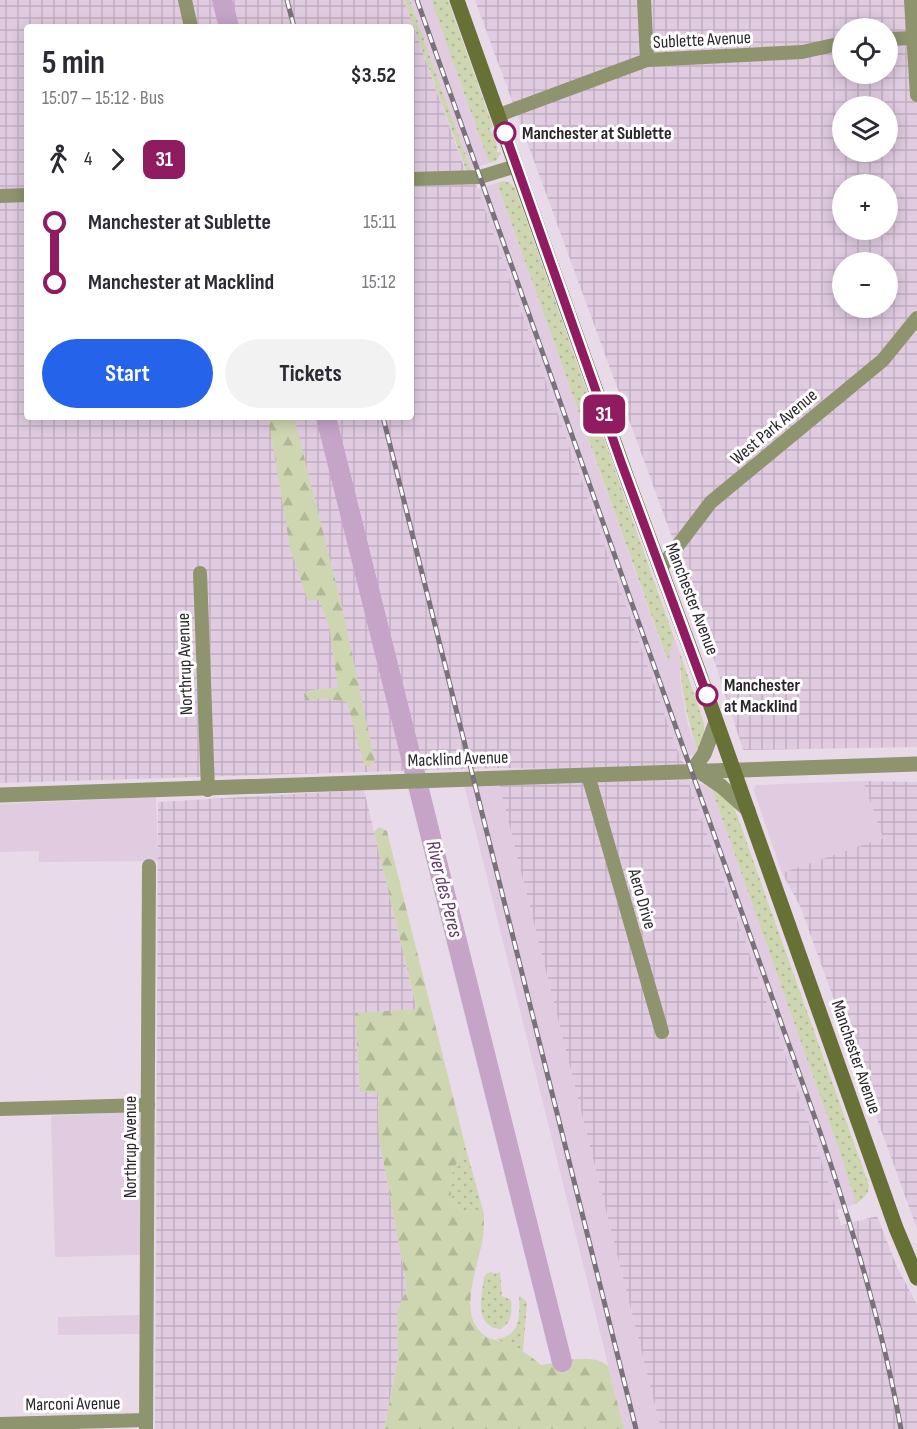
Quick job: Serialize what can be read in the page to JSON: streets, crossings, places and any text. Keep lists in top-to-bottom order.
{
  "streets": {
    "main road": ["Manchester Avenue"],
    "street": [
      "Sublette Avenue",
      "West Park Avenue",
      "Northrup Avenue",
      "Macklind Avenue",
      "Aero Drive",
      "Marconi Avenue"
    ]
  },
  "crossings": [
    ["Sublette Avenue", "Manchester Avenue"],
    ["West Park Avenue", "Manchester Avenue"],
    ["Manchester Avenue", "Macklind Avenue"],
    ["Northrup Avenue", "Macklind Avenue"],
    ["Northrup Avenue", "Marconi Avenue"],
    ["Macklind Avenue", "Aero Drive"]
  ],
  "water": ["River des Peres"],
  "places": ["Manchester at Sublette", "Manchester at Macklind"],
  "lines": ["bus line 31"],
  "page": {
    "on_map": "31",
    "map_buttons": ["+", "−"],
    "heading": ["5 min", "15:07 – 15:12 · Bus", "$3.52"],
    "legs": ["4", "31"],
    "list": [
      {
        "name": "Manchester at Sublette",
        "value": "15:11"
      },
      {
        "name": "Manchester at Macklind",
        "value": "15:12"
      }
    ],
    "buttons": ["Start", "Tickets"]
  }
}
